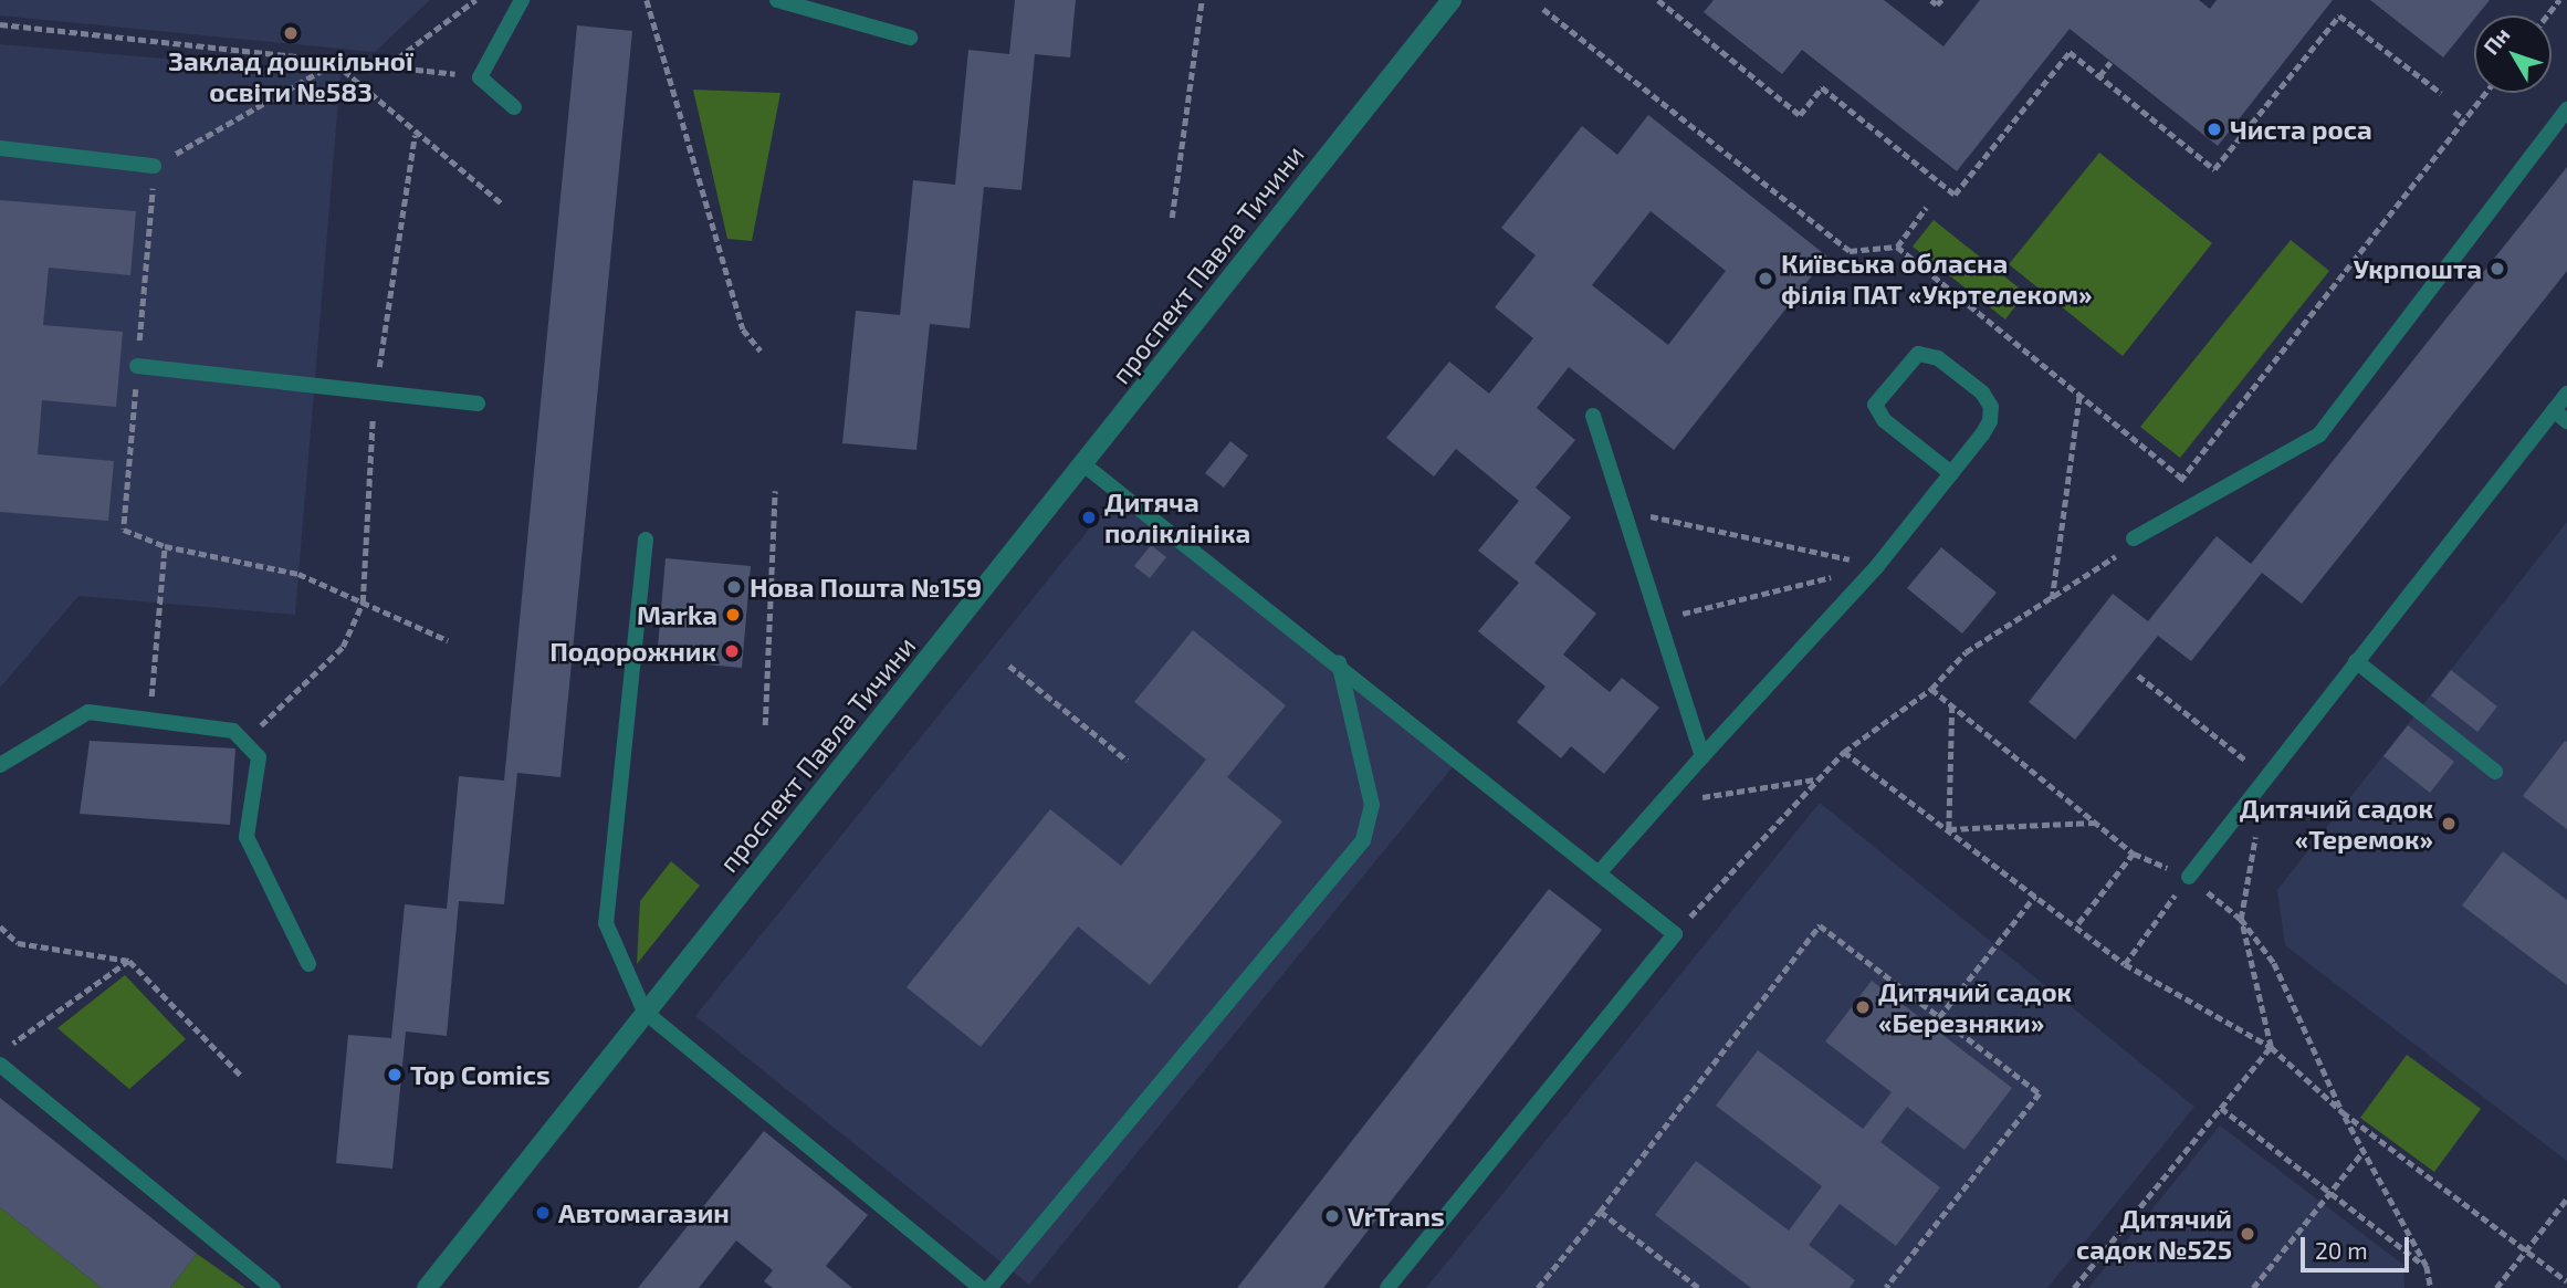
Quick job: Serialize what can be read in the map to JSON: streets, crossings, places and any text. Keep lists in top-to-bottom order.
{
  "streets": {
    "street": ["проспект Павла Тичини"]
  },
  "places": [
    "Заклад дошкільної освіти №583",
    "Чиста роса",
    "Укрпошта",
    "Київська обласна філія ПАТ «Укртелеком»",
    "Дитяча поліклініка",
    "Нова Пошта №159",
    "Marka",
    "Подорожник",
    "Дитячий садок «Теремок»",
    "Дитячий садок «Березняки»",
    "Top Comics",
    "Автомагазин",
    "VrTrans",
    "Дитячий садок №525"
  ],
  "scale_bar": "20 m",
  "north": "top left"
}
